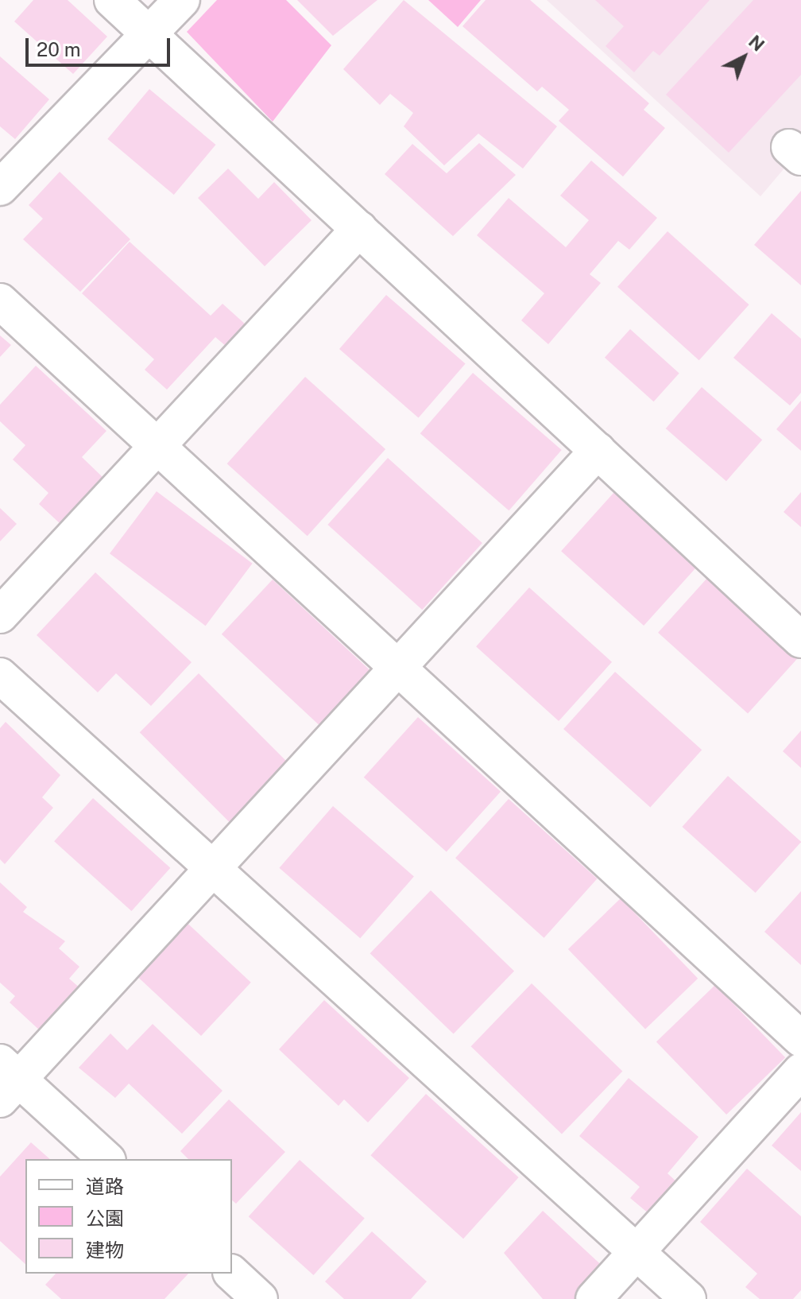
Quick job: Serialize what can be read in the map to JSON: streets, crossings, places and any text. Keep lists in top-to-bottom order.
{
  "legend": ["道路", "公園", "建物"],
  "scale_bar": "20 m",
  "north": "top right"
}
